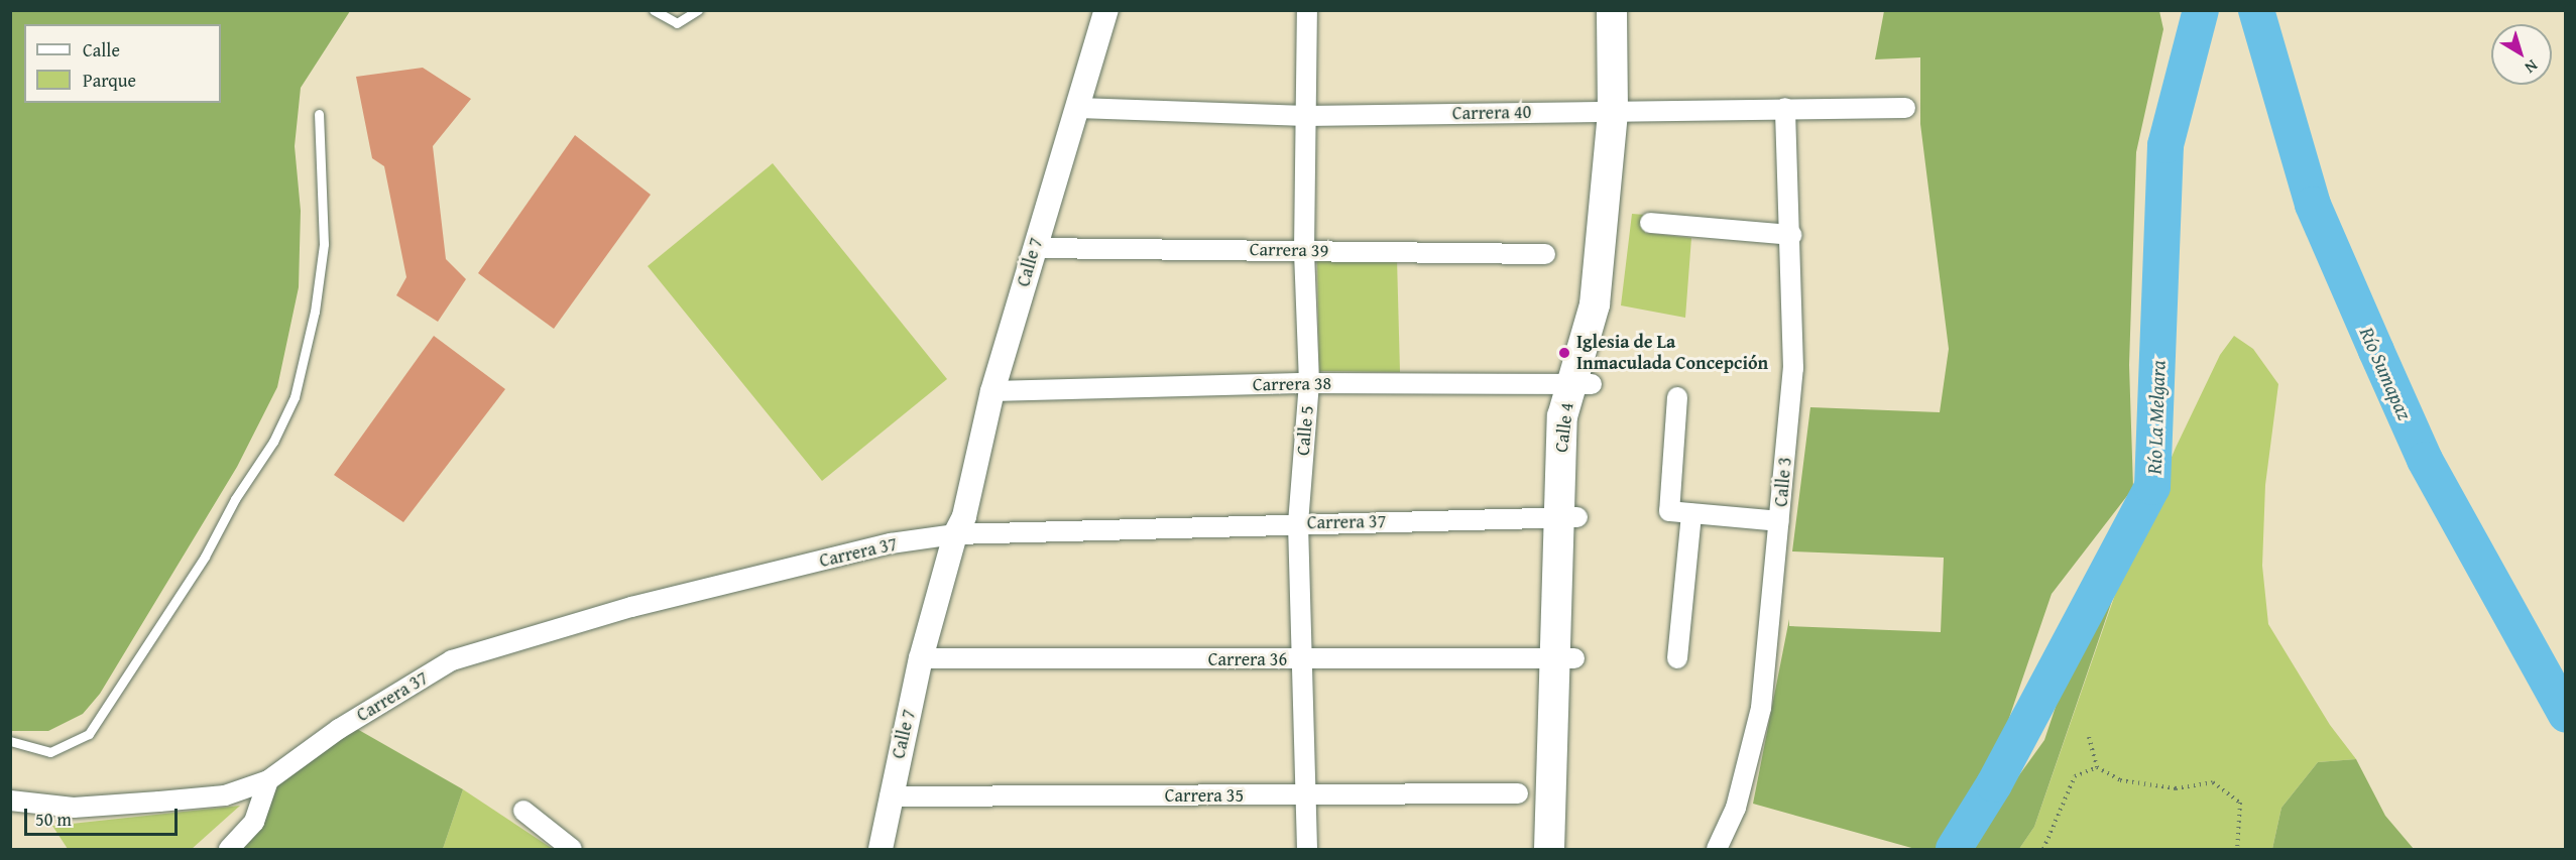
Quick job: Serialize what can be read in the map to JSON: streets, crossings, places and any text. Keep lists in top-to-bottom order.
{
  "streets": {
    "main road": ["Calle 4"],
    "street": [
      "Carrera 40",
      "Carrera 39",
      "Calle 7",
      "Carrera 38",
      "Calle 5",
      "Calle 3",
      "Carrera 37",
      "Carrera 36",
      "Carrera 35"
    ]
  },
  "crossings": [
    ["Carrera 40", "Calle 7"],
    ["Carrera 40", "Calle 4"],
    ["Carrera 40", "Calle 5"],
    ["Carrera 40", "Calle 3"],
    ["Carrera 39", "Calle 7"],
    ["Carrera 39", "Calle 5"],
    ["Calle 7", "Carrera 38"],
    ["Calle 7", "Carrera 37"],
    ["Calle 7", "Carrera 36"],
    ["Calle 7", "Carrera 35"],
    ["Carrera 38", "Calle 4"],
    ["Carrera 38", "Calle 5"],
    ["Calle 4", "Carrera 37"],
    ["Calle 4", "Carrera 36"],
    ["Calle 5", "Carrera 37"],
    ["Calle 5", "Carrera 36"],
    ["Calle 5", "Carrera 35"]
  ],
  "water": ["Río Sumapaz", "Río La Melgara"],
  "places": ["Iglesia de La Inmaculada Concepción"],
  "legend": ["Calle", "Parque"],
  "scale_bar": "50 m",
  "north": "bottom right"
}
